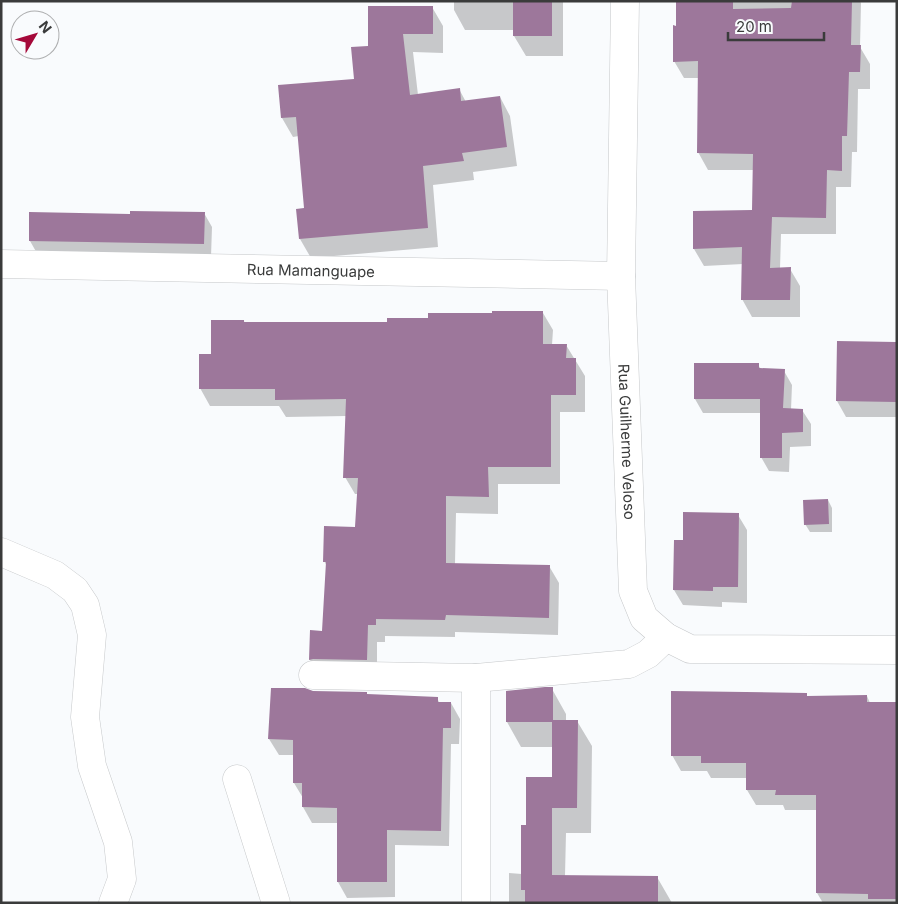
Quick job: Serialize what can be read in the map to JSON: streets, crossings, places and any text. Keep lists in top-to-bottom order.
{
  "streets": {
    "street": ["Rua Mamanguape", "Rua Guilherme Veloso"]
  },
  "crossings": [
    ["Rua Mamanguape", "Rua Guilherme Veloso"]
  ],
  "scale_bar": "20 m",
  "north": "top right"
}
